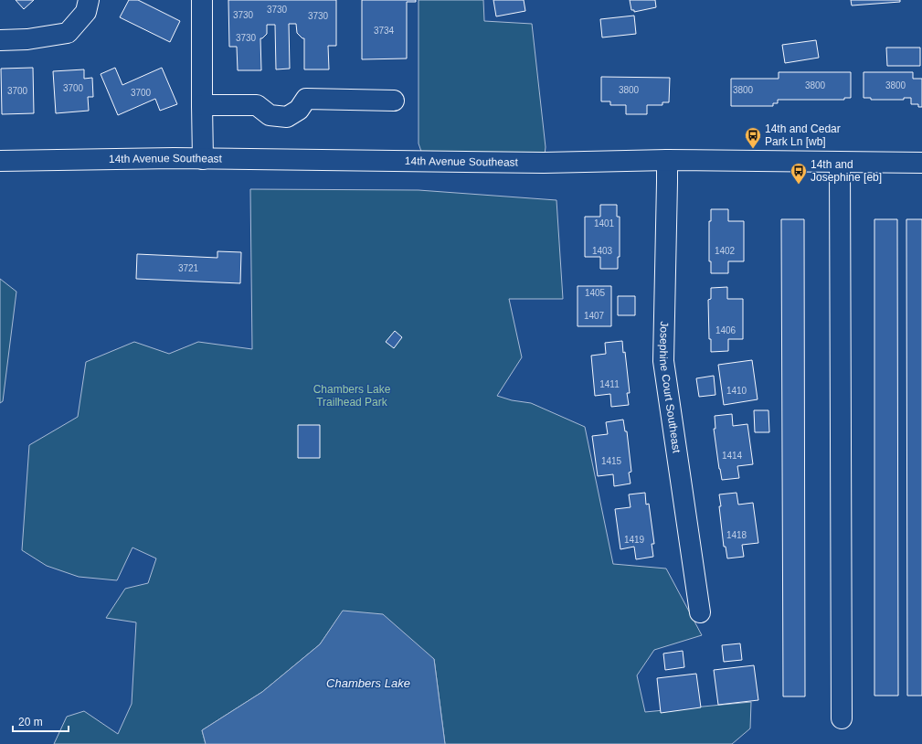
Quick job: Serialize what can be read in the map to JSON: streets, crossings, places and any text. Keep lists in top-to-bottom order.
{
  "streets": {
    "street": ["14th Avenue Southeast", "Josephine Court Southeast"]
  },
  "crossings": [
    ["14th Avenue Southeast", "Josephine Court Southeast"]
  ],
  "water": ["Chambers Lake"],
  "parks": ["Chambers Lake Trailhead Park"],
  "places": {
    "bus stop": ["14th and Cedar Park Ln [wb]", "14th and Josephine [eb]"]
  },
  "house_numbers": [
    "3730",
    "3730",
    "3730",
    "3734",
    "3730",
    "3800",
    "3800",
    "3700",
    "3800",
    "3800",
    "3700",
    "3700",
    "1401",
    "1403",
    "1402",
    "3721",
    "1405",
    "1407",
    "1406",
    "1411",
    "1410",
    "1414",
    "1415",
    "1418",
    "1419"
  ],
  "scale_bar": "20 m"
}
